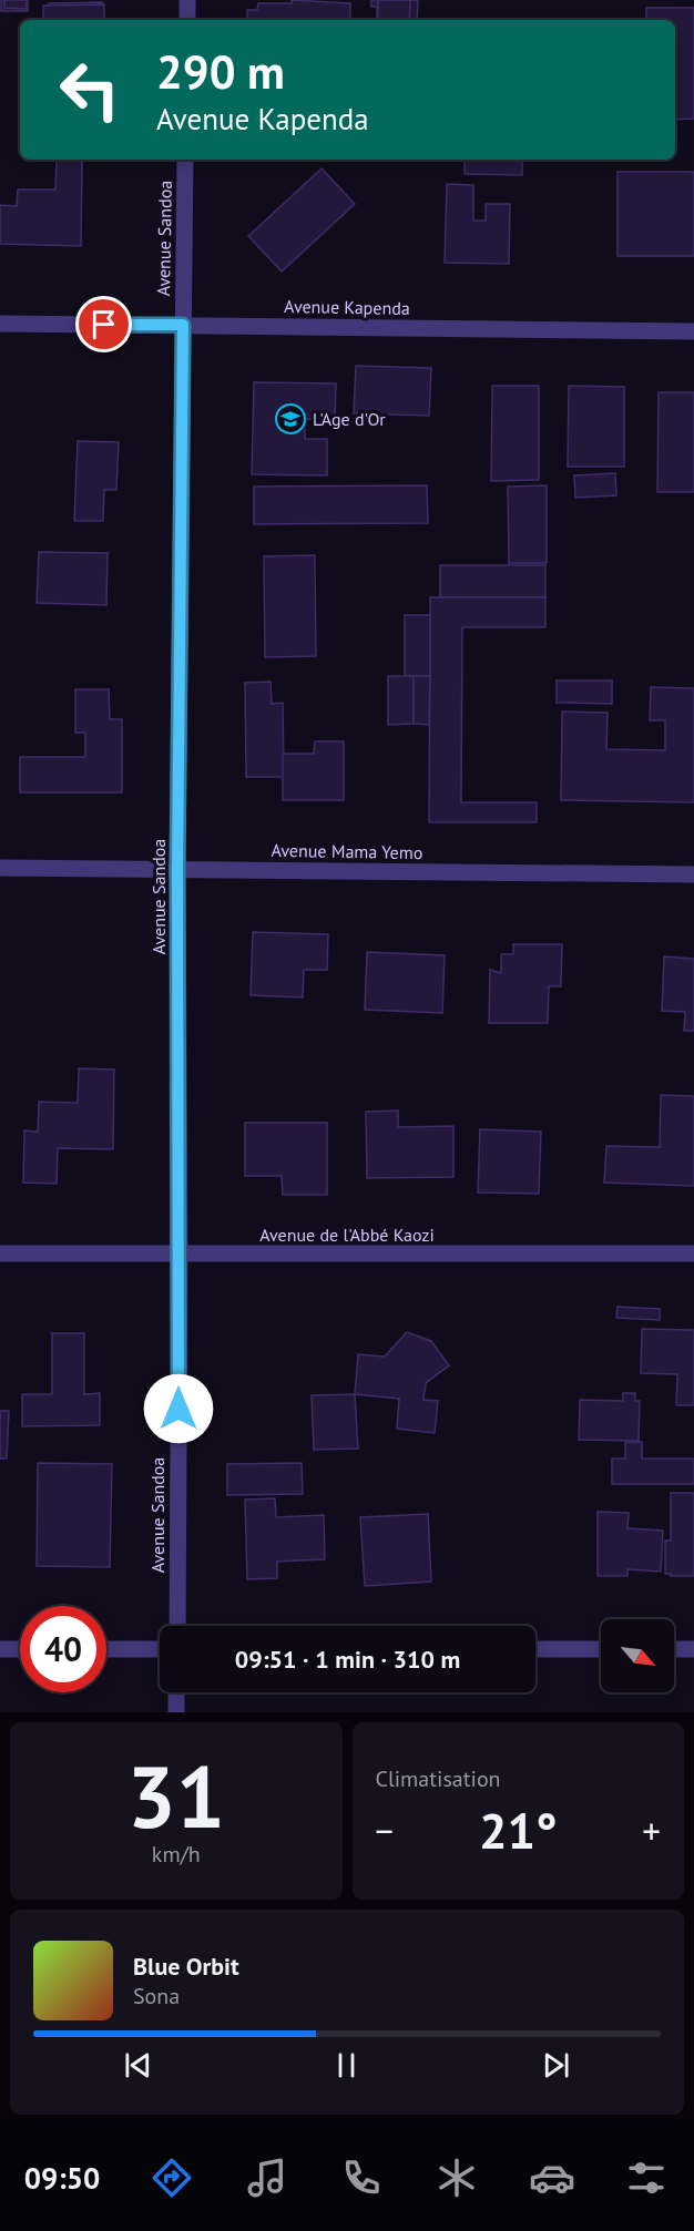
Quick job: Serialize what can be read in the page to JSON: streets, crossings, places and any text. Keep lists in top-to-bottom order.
{
  "streets": {
    "street": [
      "Avenue Sandoa",
      "Avenue Kapenda",
      "Avenue Mama Yemo",
      "Avenue de l'Abbé Kaozi"
    ]
  },
  "crossings": [
    ["Avenue Sandoa", "Avenue Kapenda"],
    ["Avenue Sandoa", "Avenue Mama Yemo"],
    ["Avenue Sandoa", "Avenue de l'Abbé Kaozi"]
  ],
  "places": {
    "school or university": ["L'Age d'Or"]
  },
  "north": "bottom right",
  "page": {
    "turn": ["290 m", "Avenue Kapenda"],
    "limit": "40",
    "trip": "09:51 · 1 min · 310 m",
    "tile": [
      ["31", "km/h"],
      "Climatisation"
    ],
    "heat": ["−", "21°", "+"],
    "song": ["Blue Orbit", "Sona"],
    "tabs": "09:50"
  }
}
